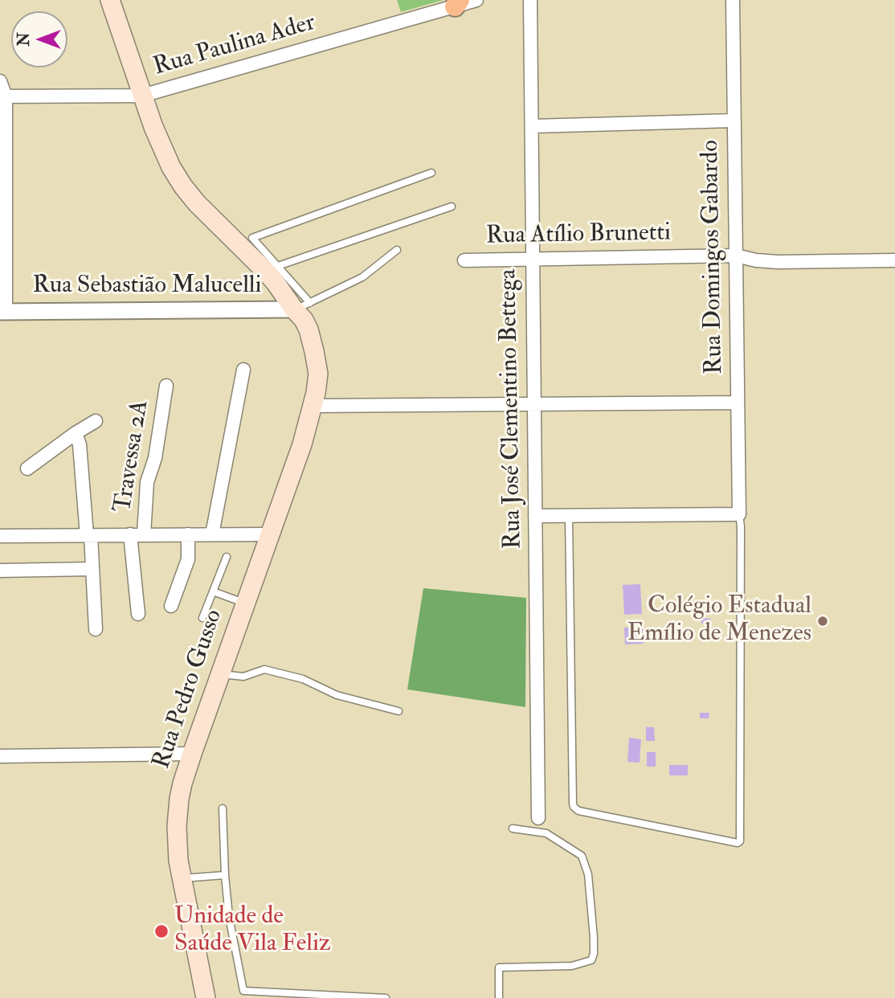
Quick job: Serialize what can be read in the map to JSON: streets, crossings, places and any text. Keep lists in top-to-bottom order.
{
  "streets": {
    "main road": ["Rua Pedro Gusso"],
    "street": [
      "Rua Paulina Ader",
      "Rua Atílio Brunetti",
      "Rua Domingos Gabardo",
      "Rua Sebastião Malucelli",
      "Rua José Clementino Bettega",
      "Travessa 2A"
    ]
  },
  "crossings": [
    ["Rua Paulina Ader", "Rua Pedro Gusso"],
    ["Rua Atílio Brunetti", "Rua Domingos Gabardo"],
    ["Rua Atílio Brunetti", "Rua José Clementino Bettega"],
    ["Rua Sebastião Malucelli", "Rua Pedro Gusso"]
  ],
  "places": ["Colégio Estadual Emílio de Menezes", "Unidade de Saúde Vila Feliz"],
  "north": "left"
}
